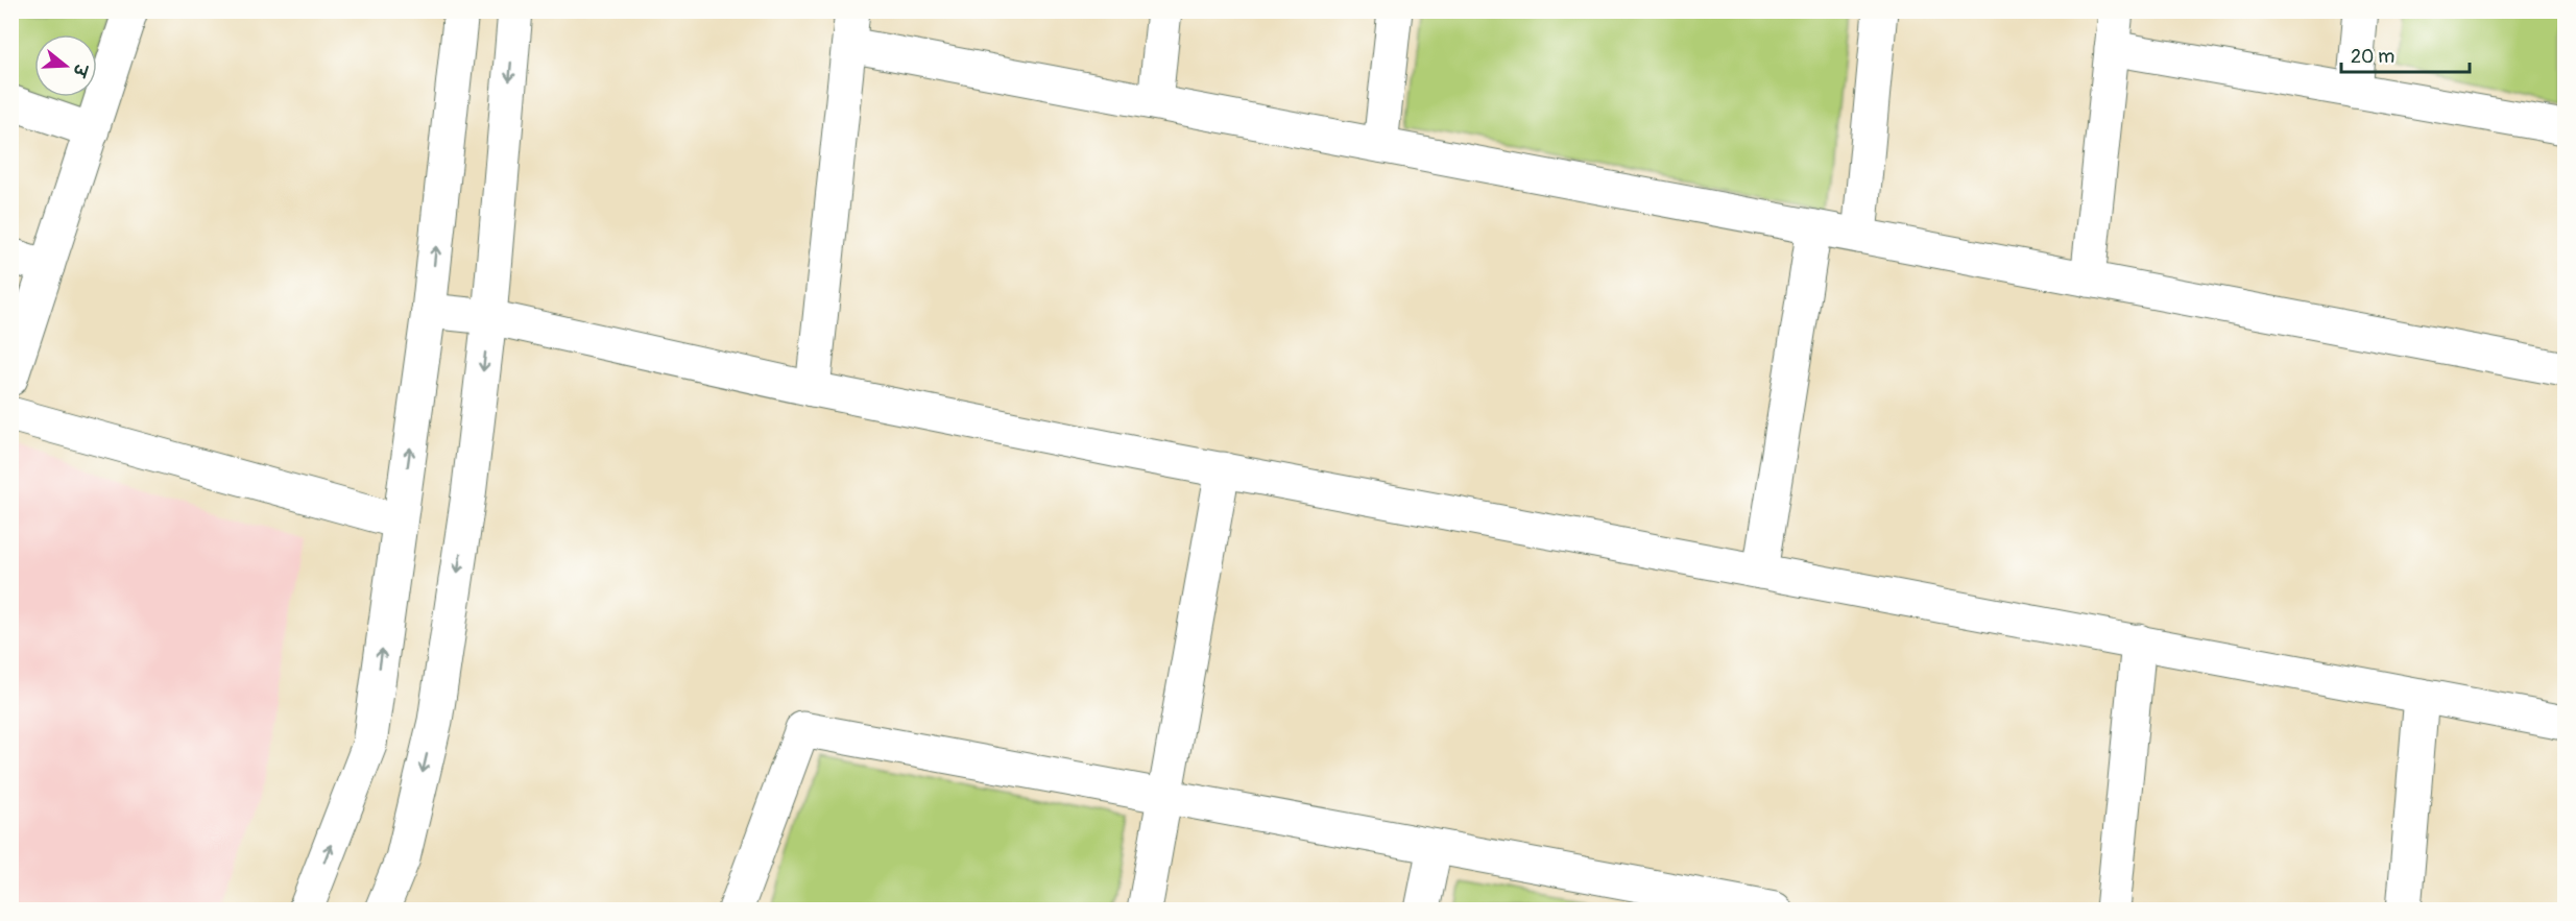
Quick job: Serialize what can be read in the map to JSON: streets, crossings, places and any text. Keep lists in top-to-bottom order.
{
  "scale_bar": "20 m",
  "north": "right"
}
